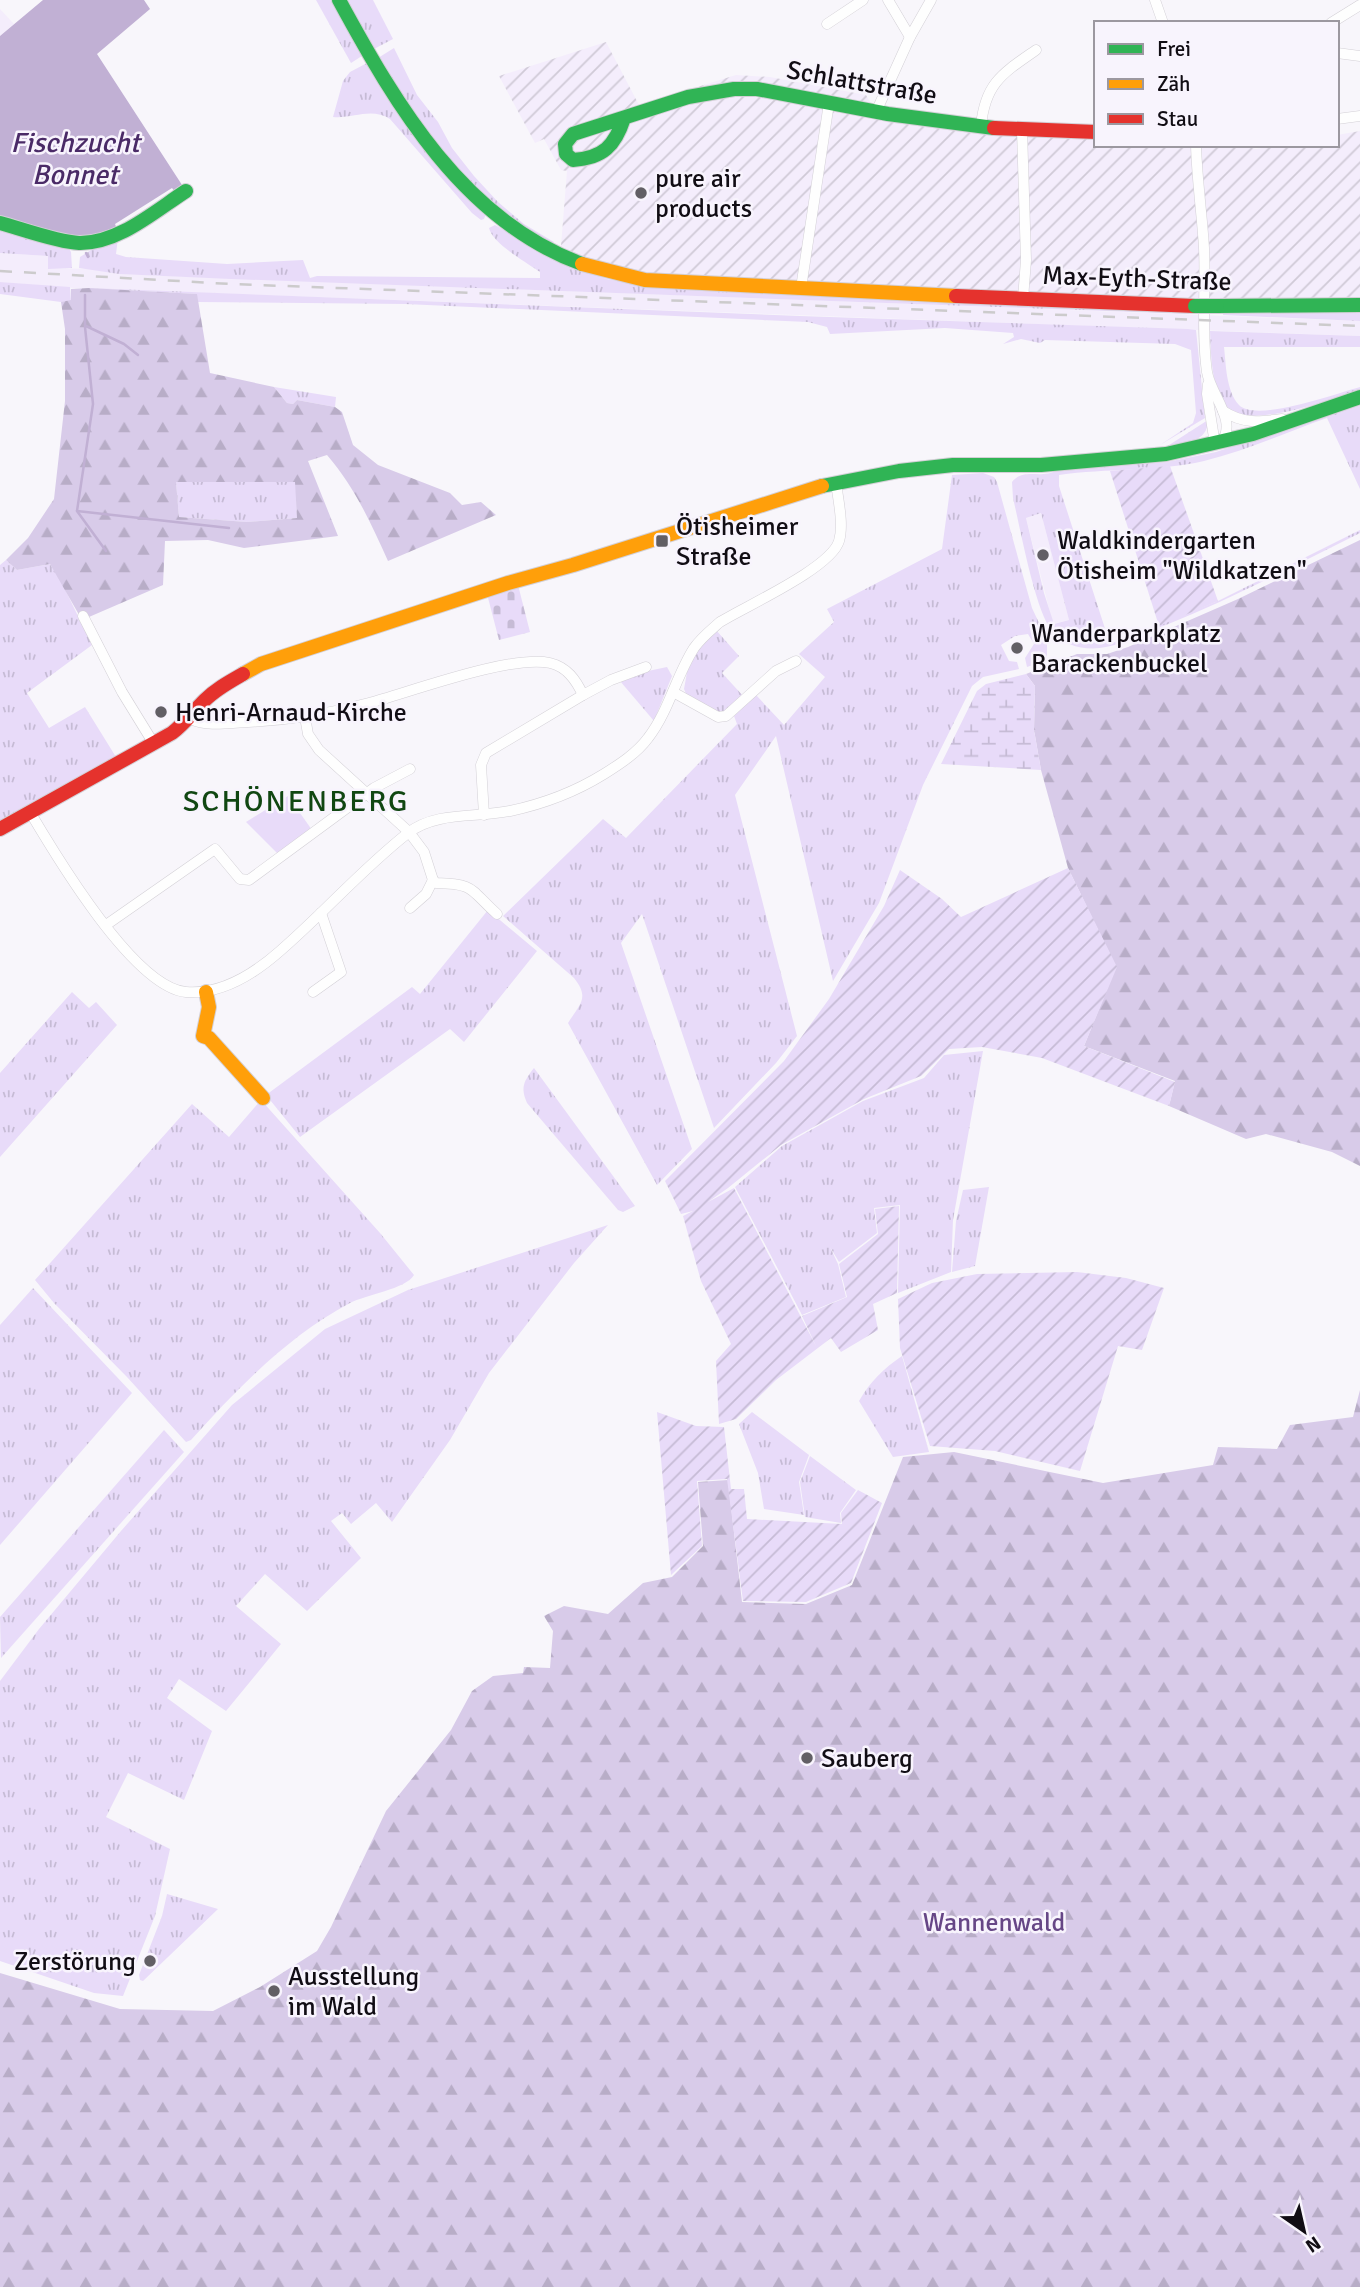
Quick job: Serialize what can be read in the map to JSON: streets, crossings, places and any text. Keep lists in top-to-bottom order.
{
  "streets": {
    "street": ["Schlattstraße", "Max-Eyth-Straße"]
  },
  "crossings": [
    ["Schlattstraße", "Max-Eyth-Straße"]
  ],
  "districts": ["SCHÖNENBERG"],
  "water": ["Fischzucht Bonnet"],
  "parks": ["Wannenwald"],
  "places": {
    "other": [
      "pure air products",
      "Waldkindergarten Ötisheim \"Wildkatzen\"",
      "Wanderparkplatz Barackenbuckel",
      "Henri-Arnaud-Kirche",
      "Sauberg",
      "Zerstörung",
      "Ausstellung im Wald"
    ],
    "transit": ["Ötisheimer Straße"]
  },
  "legend": ["Frei", "Zäh", "Stau"],
  "north": "bottom right"
}
